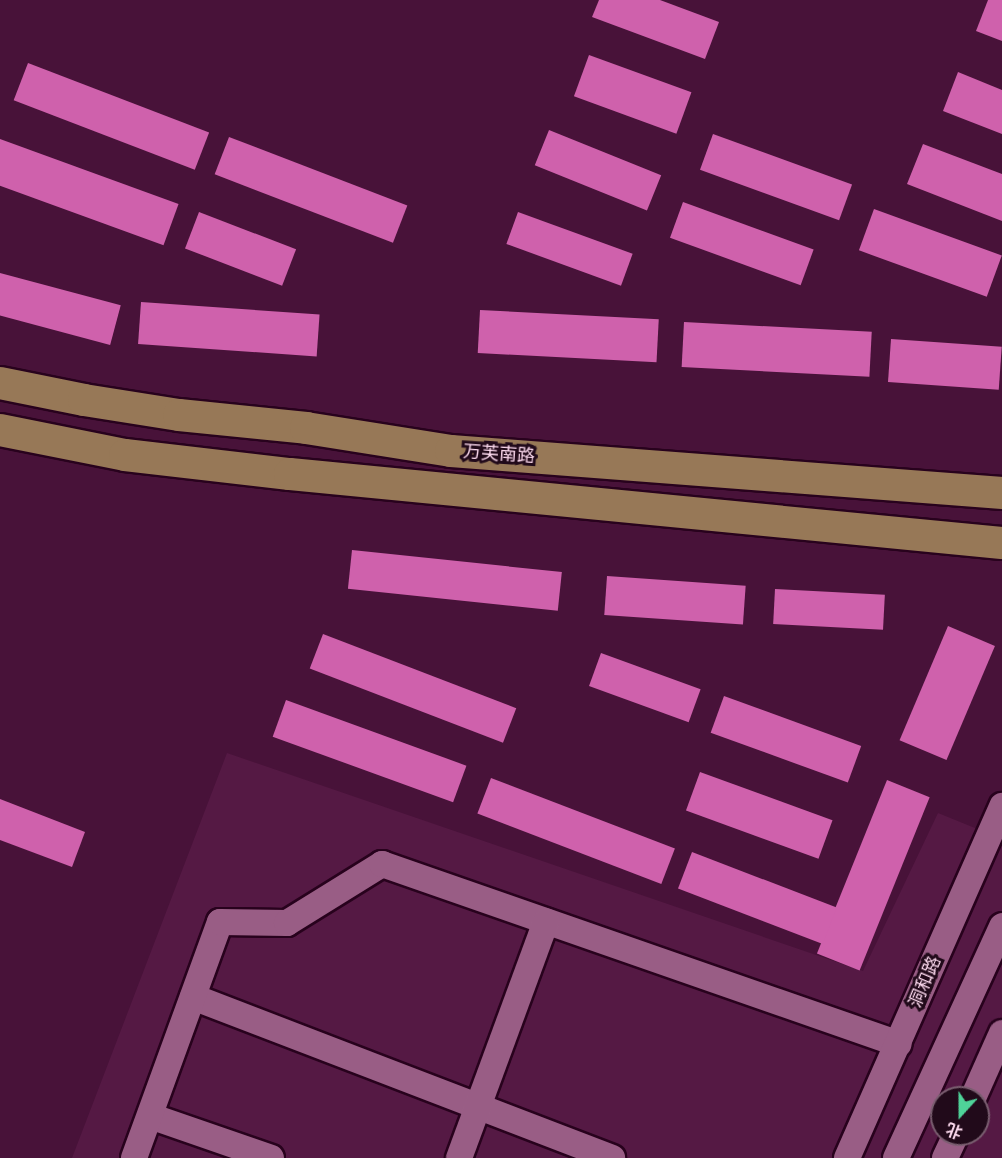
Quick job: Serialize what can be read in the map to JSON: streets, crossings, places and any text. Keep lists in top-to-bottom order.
{
  "streets": {
    "main road": ["万芙南路"],
    "street": ["洞和路"]
  },
  "north": "bottom"
}
